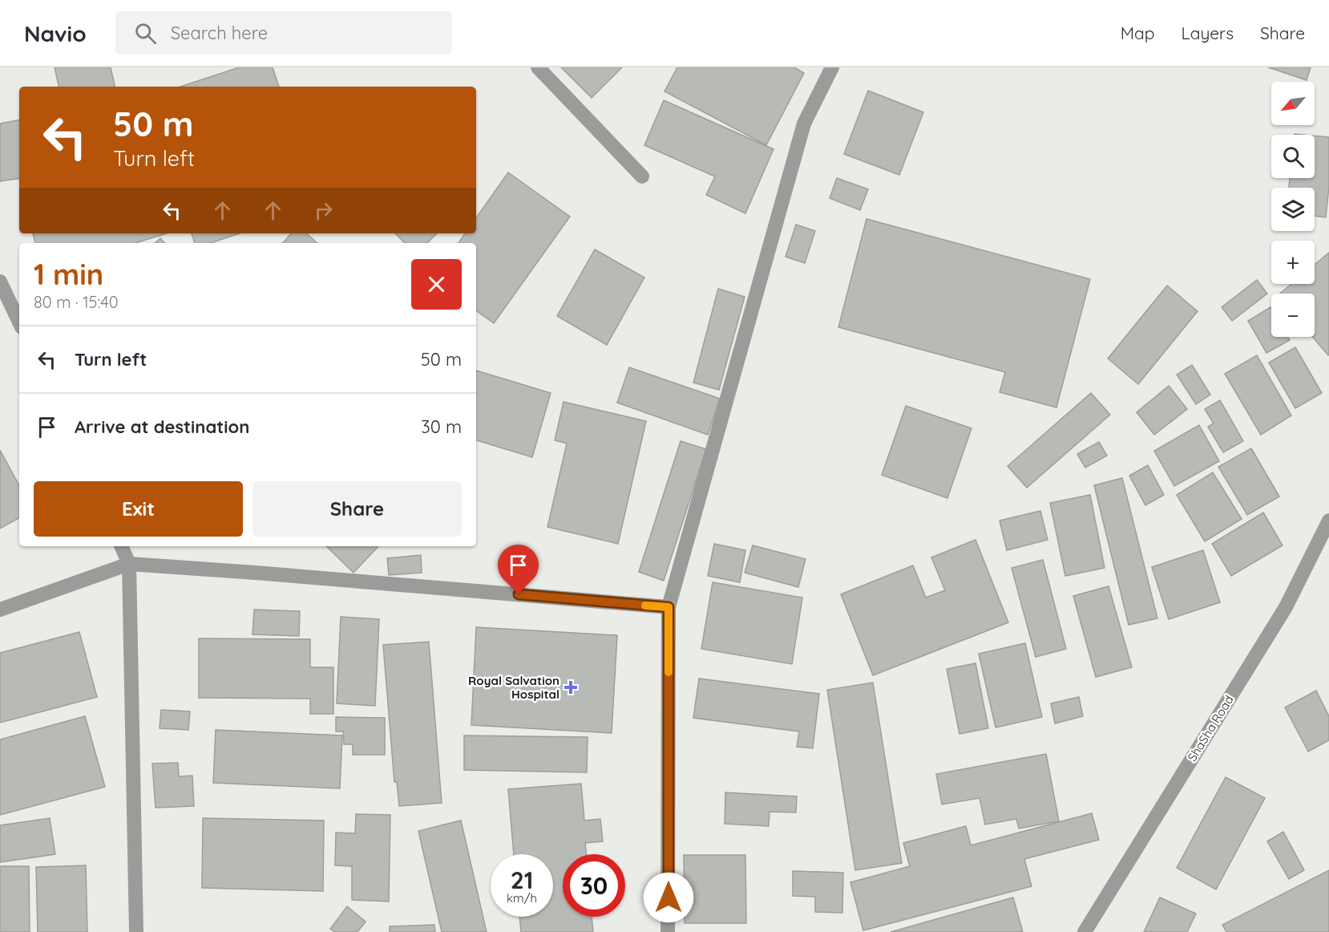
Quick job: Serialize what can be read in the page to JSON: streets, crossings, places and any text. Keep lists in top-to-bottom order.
{
  "streets": {
    "street": ["ShaSha Road"]
  },
  "places": {
    "health": ["Royal Salvation Hospital"]
  },
  "north": "bottom left",
  "page": {
    "header": "Navio",
    "search": "Search here",
    "nav": ["Map", "Layers", "Share"],
    "map_buttons": ["+", "−"],
    "turn": ["50 m", "Turn left"],
    "heading": ["1 min", "80 m · 15:40"],
    "list": [
      {
        "name": "Turn left",
        "value": "50 m"
      },
      {
        "name": "Arrive at destination",
        "value": "30 m"
      }
    ],
    "buttons": ["Exit", "Share"],
    "speed": "21 km/h",
    "limit": "30"
  }
}
